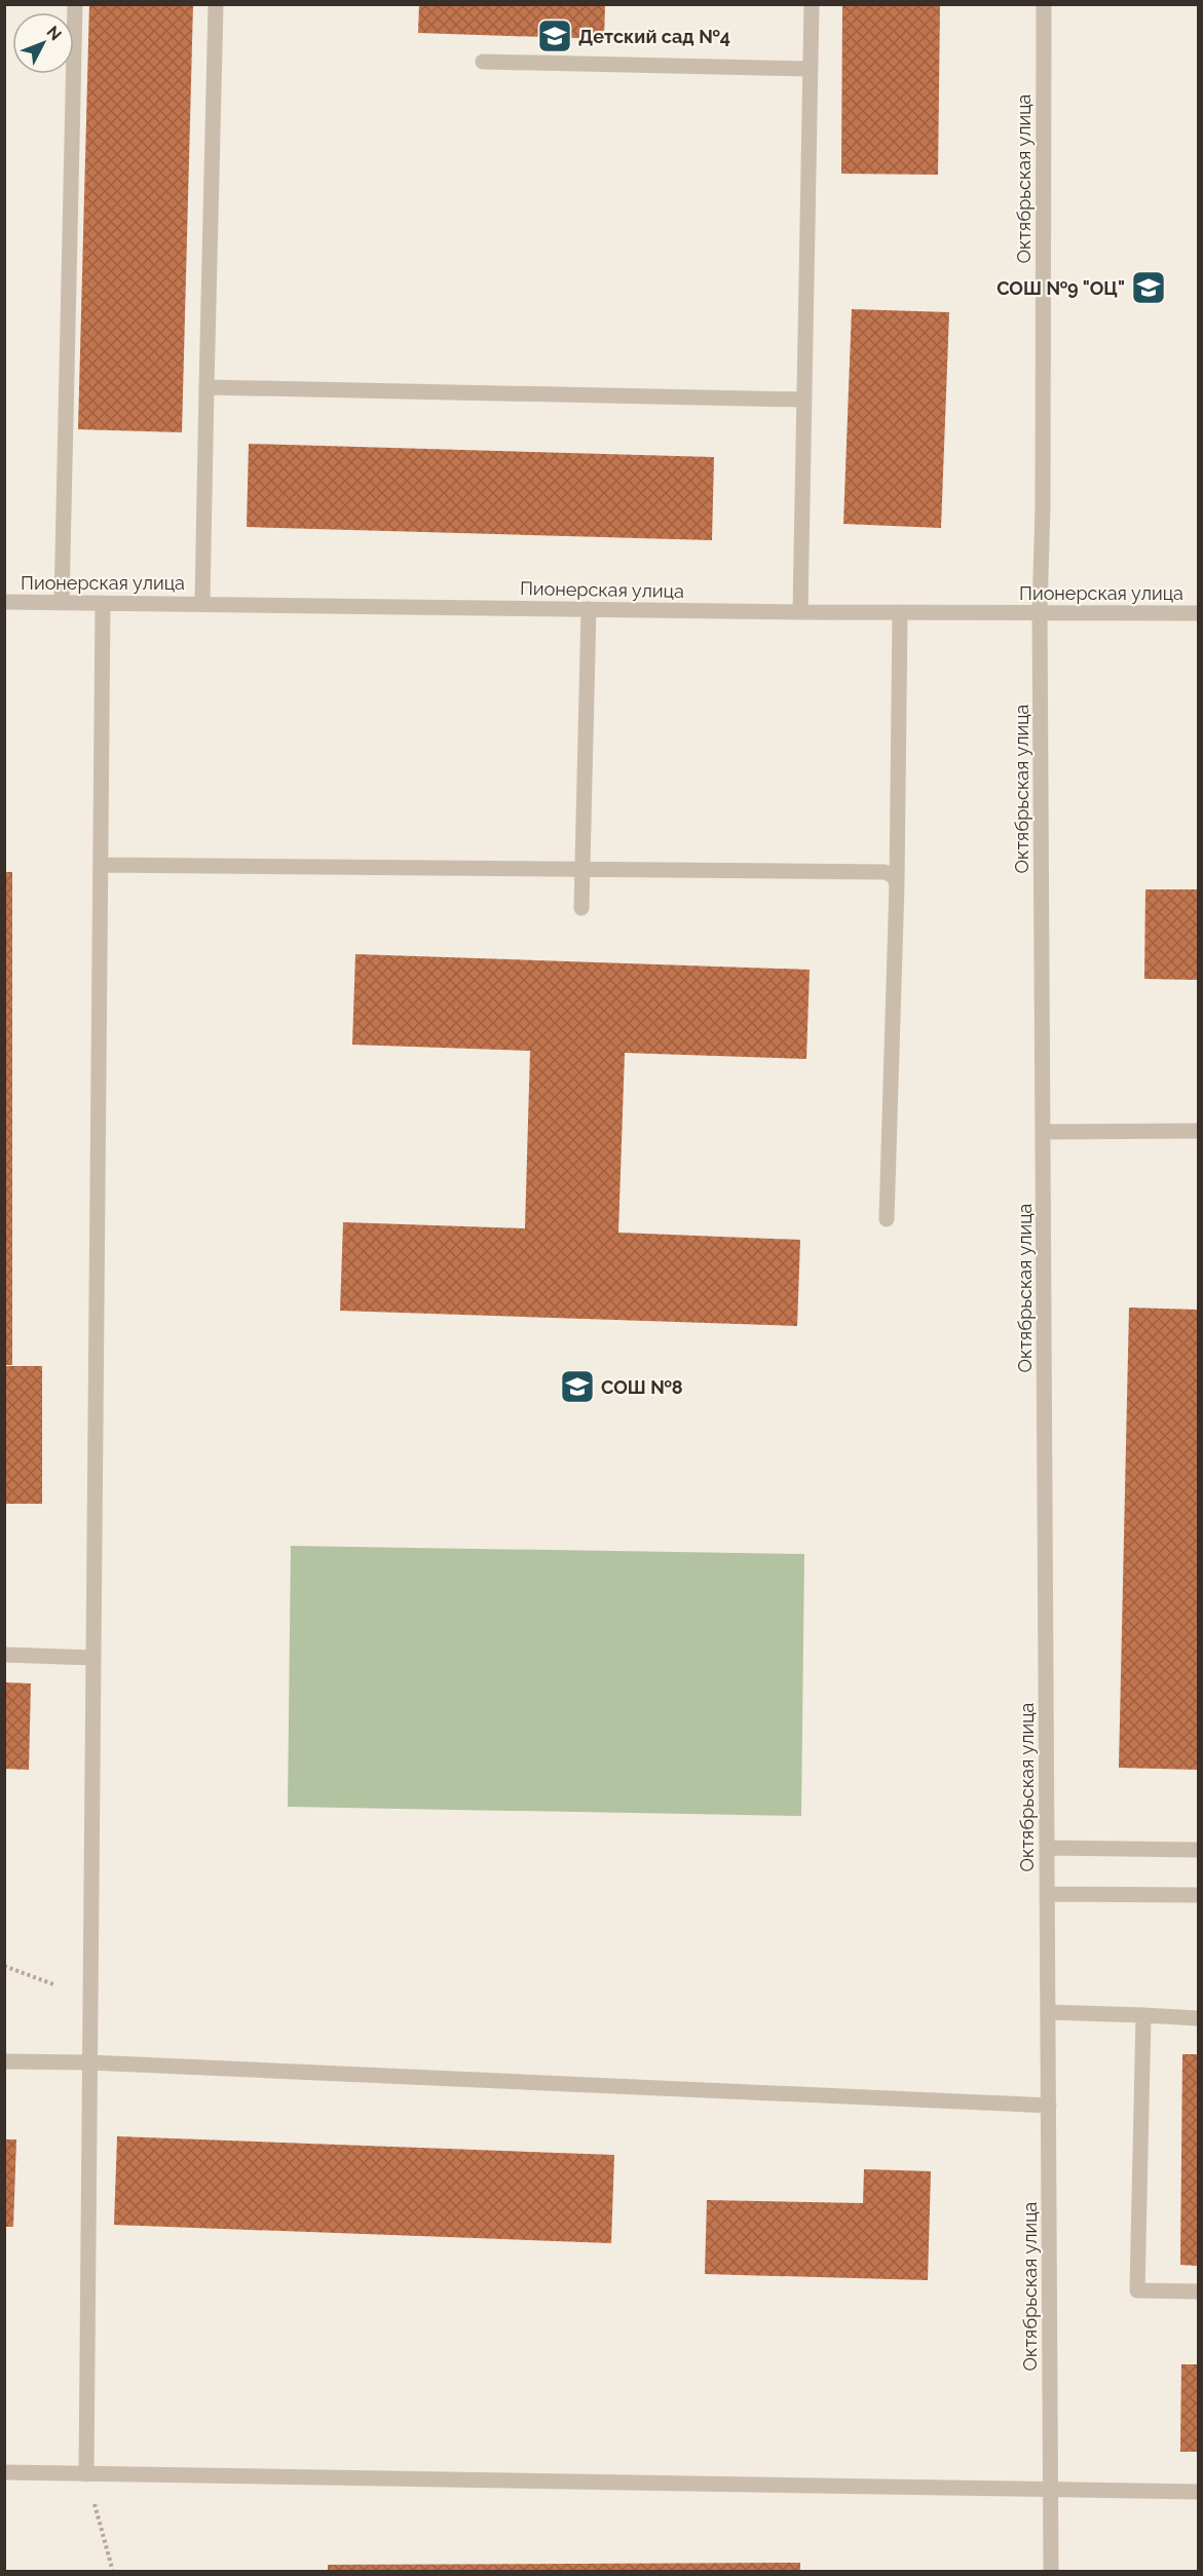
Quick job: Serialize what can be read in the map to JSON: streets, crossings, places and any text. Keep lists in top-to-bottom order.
{
  "streets": {
    "street": ["Октябрьская улица", "Пионерская улица"]
  },
  "crossings": [
    ["Октябрьская улица", "Пионерская улица"]
  ],
  "places": {
    "school or university": ["Детский сад №4", "СОШ №9 \"ОЦ\"", "СОШ №8"]
  },
  "north": "top right"
}
